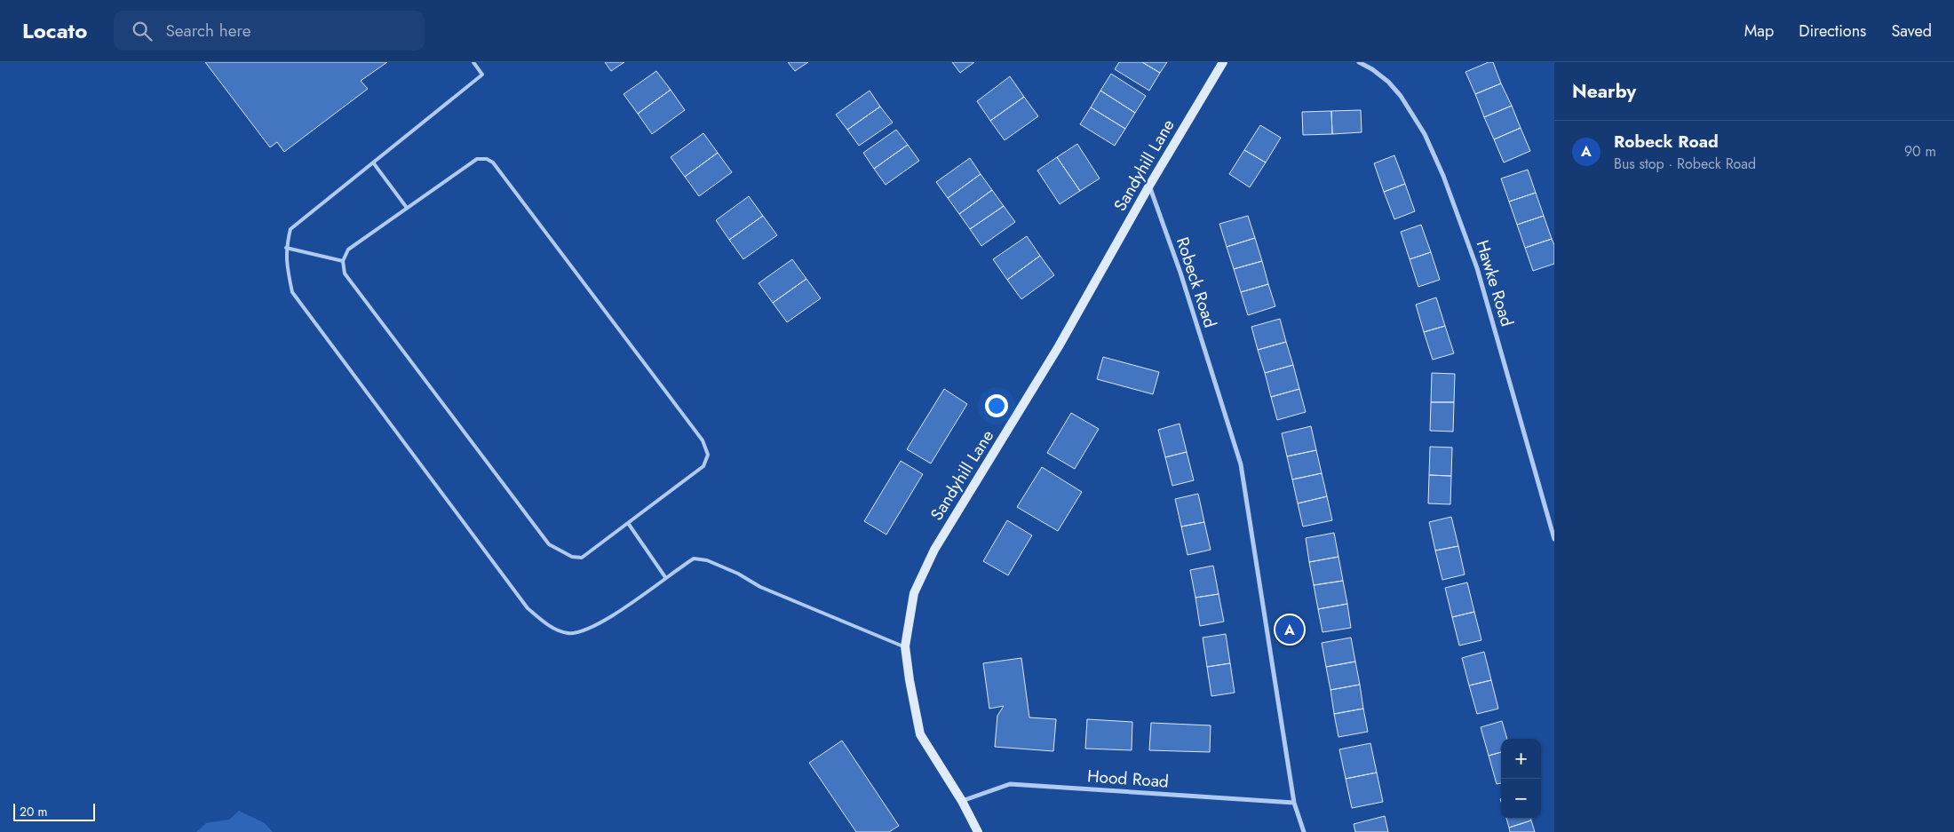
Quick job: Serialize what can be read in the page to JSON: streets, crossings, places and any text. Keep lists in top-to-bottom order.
{
  "streets": {
    "street": [
      "Sandyhill Lane",
      "Robeck Road",
      "Hawke Road",
      "Hood Road"
    ]
  },
  "crossings": [
    ["Sandyhill Lane", "Robeck Road"],
    ["Sandyhill Lane", "Hood Road"],
    ["Robeck Road", "Hood Road"]
  ],
  "scale_bar": "20 m",
  "page": {
    "header": "Locato",
    "search": "Search here",
    "nav": ["Map", "Directions", "Saved"],
    "heading": "Nearby",
    "list": [
      {
        "mark": "A",
        "name": "Robeck Road",
        "note": "Bus stop · Robeck Road",
        "value": "90 m"
      }
    ],
    "pins": "A",
    "map_buttons": ["+", "−"],
    "scale": "20 m"
  }
}
